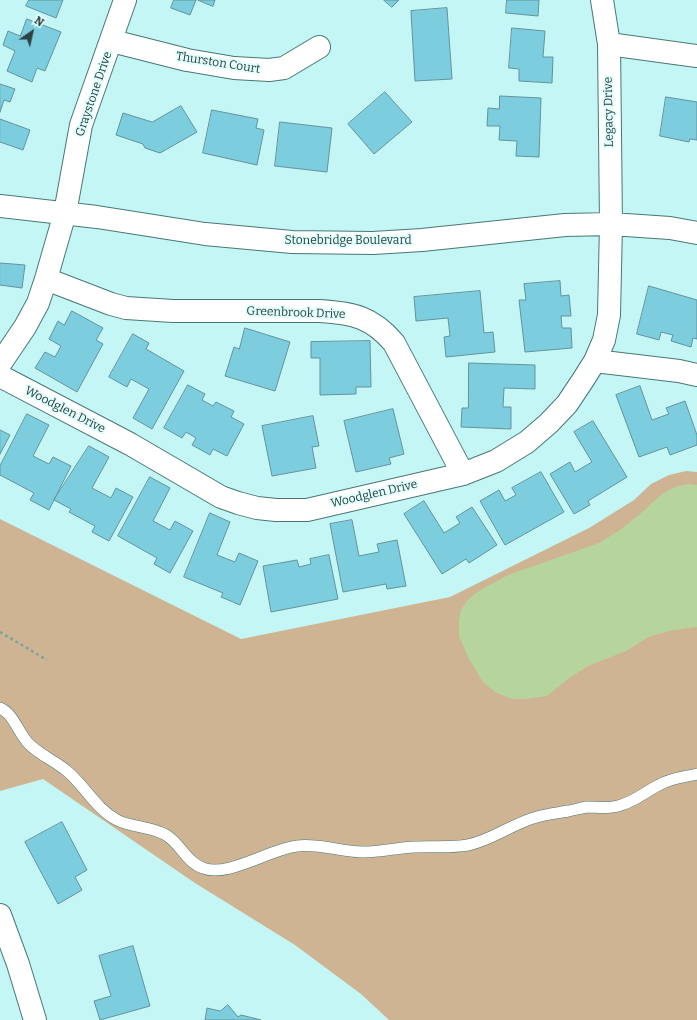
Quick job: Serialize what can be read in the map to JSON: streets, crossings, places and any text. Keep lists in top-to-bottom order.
{
  "streets": {
    "street": [
      "Thurston Court",
      "Graystone Drive",
      "Legacy Drive",
      "Stonebridge Boulevard",
      "Greenbrook Drive",
      "Woodglen Drive"
    ]
  },
  "crossings": [
    ["Thurston Court", "Graystone Drive"],
    ["Graystone Drive", "Stonebridge Boulevard"],
    ["Legacy Drive", "Stonebridge Boulevard"],
    ["Legacy Drive", "Woodglen Drive"],
    ["Stonebridge Boulevard", "Woodglen Drive"],
    ["Greenbrook Drive", "Woodglen Drive"]
  ],
  "north": "top right"
}
